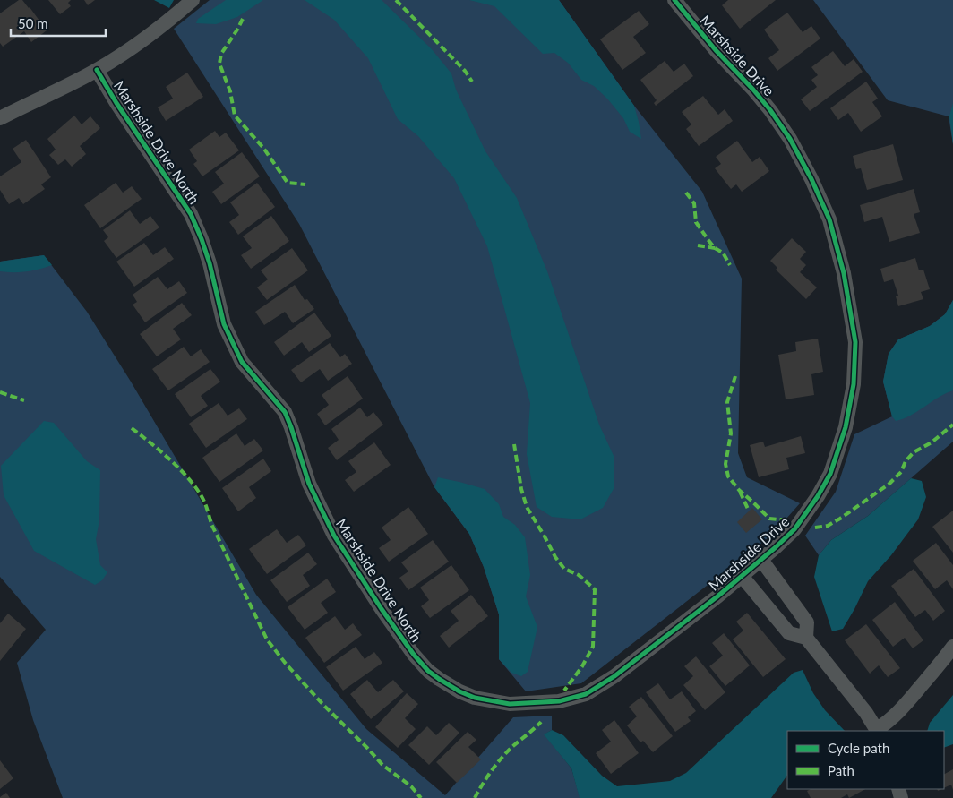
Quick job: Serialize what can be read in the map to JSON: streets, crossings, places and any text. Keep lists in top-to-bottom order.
{
  "streets": {
    "street": ["Marshside Drive", "Marshside Drive North"]
  },
  "crossings": [
    ["Marshside Drive", "Marshside Drive North"]
  ],
  "legend": ["Cycle path", "Path"],
  "scale_bar": "50 m"
}
